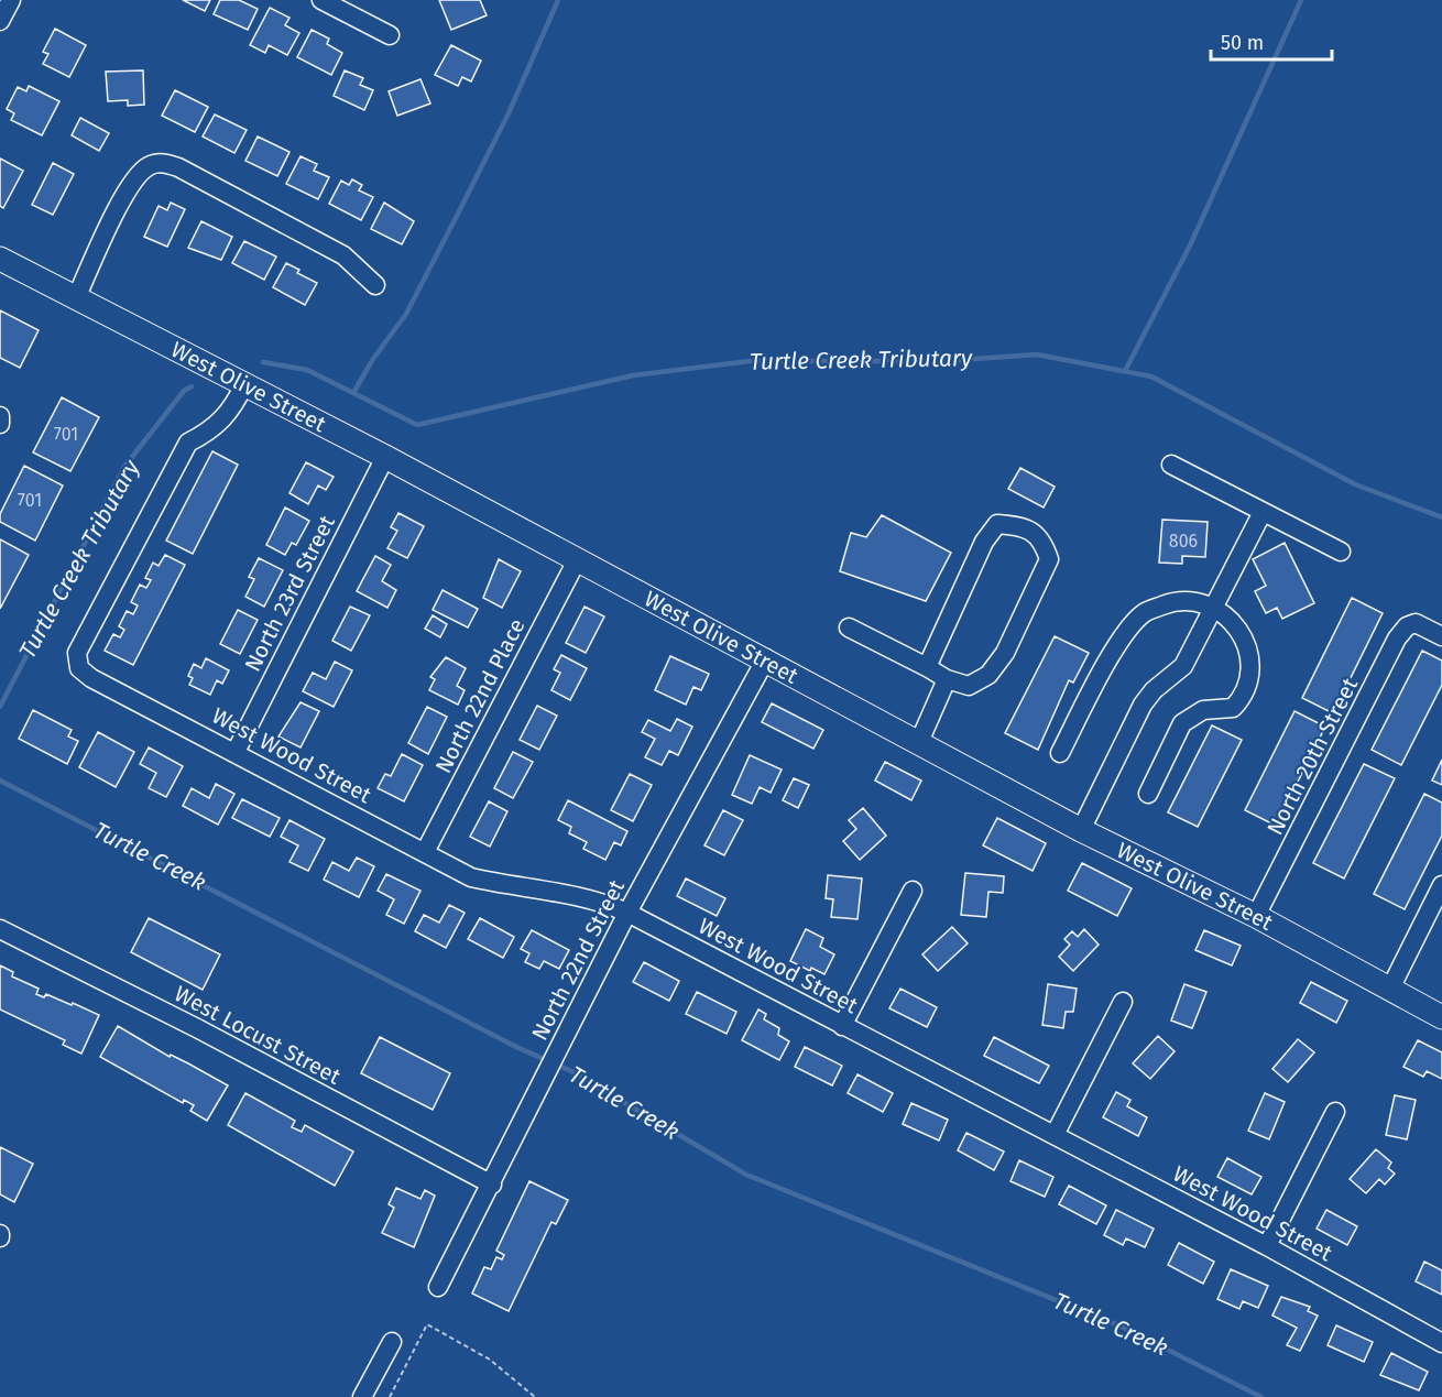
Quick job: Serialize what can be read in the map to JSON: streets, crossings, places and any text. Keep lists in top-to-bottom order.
{
  "streets": {
    "main road": ["West Olive Street"],
    "street": [
      "North 23rd Street",
      "North 22nd Place",
      "West Wood Street",
      "North 20th Street",
      "North 22nd Street",
      "West Locust Street"
    ]
  },
  "crossings": [
    ["West Olive Street", "North 23rd Street"],
    ["West Olive Street", "North 22nd Place"],
    ["West Olive Street", "West Wood Street"],
    ["West Olive Street", "North 20th Street"],
    ["West Olive Street", "North 22nd Street"],
    ["North 23rd Street", "West Wood Street"],
    ["North 22nd Place", "West Wood Street"],
    ["West Wood Street", "North 22nd Street"],
    ["North 22nd Street", "West Locust Street"]
  ],
  "water": ["Turtle Creek Tributary", "Turtle Creek"],
  "house_numbers": ["701", "701", "806"],
  "scale_bar": "50 m"
}
